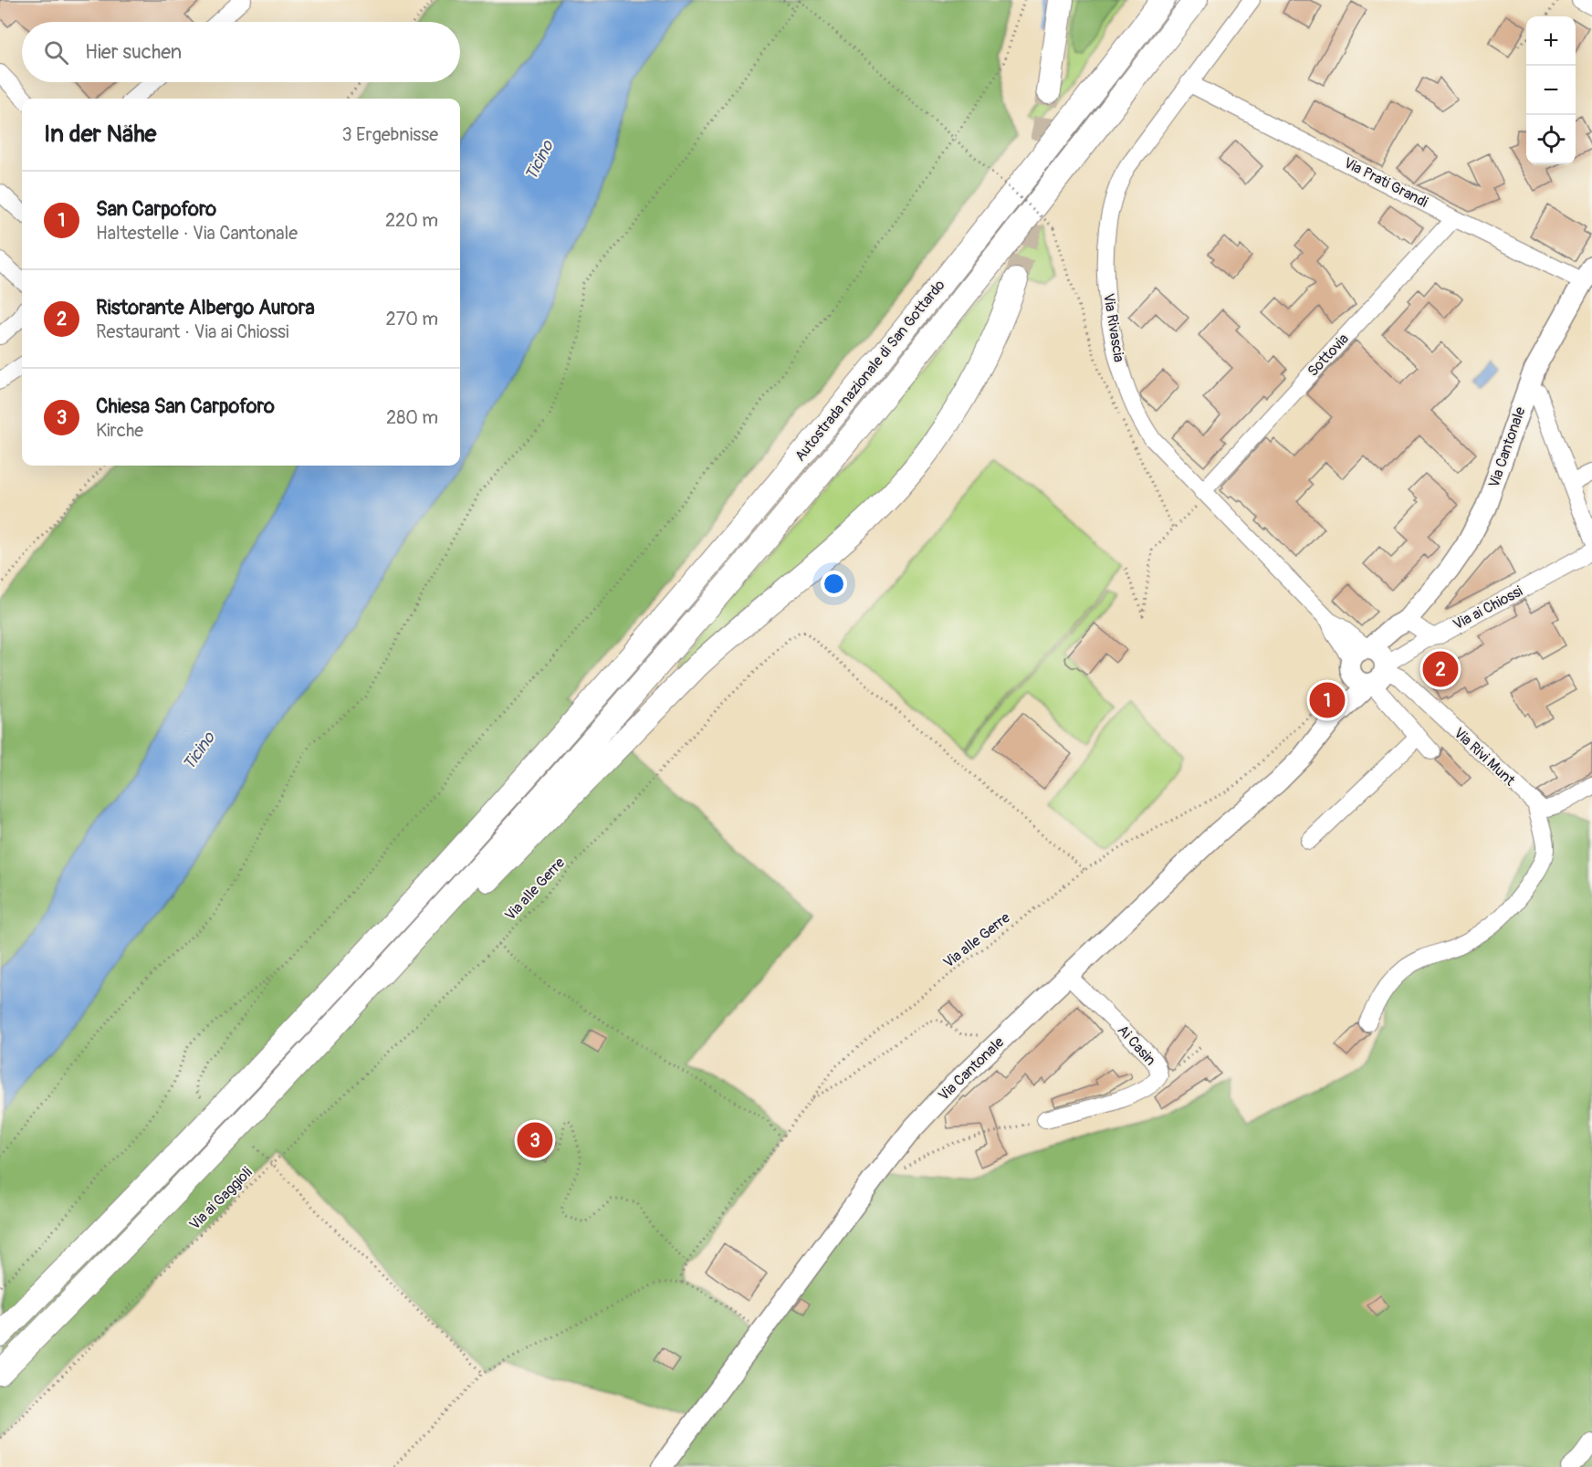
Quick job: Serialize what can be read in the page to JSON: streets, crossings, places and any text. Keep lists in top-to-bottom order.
{
  "streets": {
    "highway": ["Autostrada nazionale di San Gottardo"],
    "main road": ["Via Cantonale"],
    "street": [
      "Via Prati Grandi",
      "Via Rivascia",
      "Sottovia",
      "Via ai Chiossi",
      "Via Rivi Munt",
      "Ai Casin"
    ],
    "path": ["Via alle Gerre", "Via ai Gaggioli"]
  },
  "crossings": [
    ["Via Prati Grandi", "Via Rivascia"],
    ["Via Prati Grandi", "Sottovia"],
    ["Via Prati Grandi", "Via Cantonale"],
    ["Via Rivascia", "Sottovia"],
    ["Via Rivascia", "Via Cantonale"],
    ["Via Rivascia", "Via ai Chiossi"],
    ["Via Rivascia", "Via Rivi Munt"],
    ["Via Cantonale", "Via ai Chiossi"],
    ["Via Cantonale", "Via Rivi Munt"],
    ["Via Cantonale", "Via alle Gerre"],
    ["Via Cantonale", "Ai Casin"],
    ["Via ai Chiossi", "Via Rivi Munt"],
    ["Via alle Gerre", "Via ai Gaggioli"]
  ],
  "water": ["Ticino"],
  "page": {
    "map_buttons": ["+", "−"],
    "search": "Hier suchen",
    "heading": ["In der Nähe", "3 Ergebnisse"],
    "list": [
      {
        "mark": "1",
        "name": "San Carpoforo",
        "note": "Haltestelle · Via Cantonale",
        "value": "220 m"
      },
      {
        "mark": "2",
        "name": "Ristorante Albergo Aurora",
        "note": "Restaurant · Via ai Chiossi",
        "value": "270 m"
      },
      {
        "mark": "3",
        "name": "Chiesa San Carpoforo",
        "note": "Kirche",
        "value": "280 m"
      }
    ],
    "pins": ["2", "1", "3"]
  }
}
